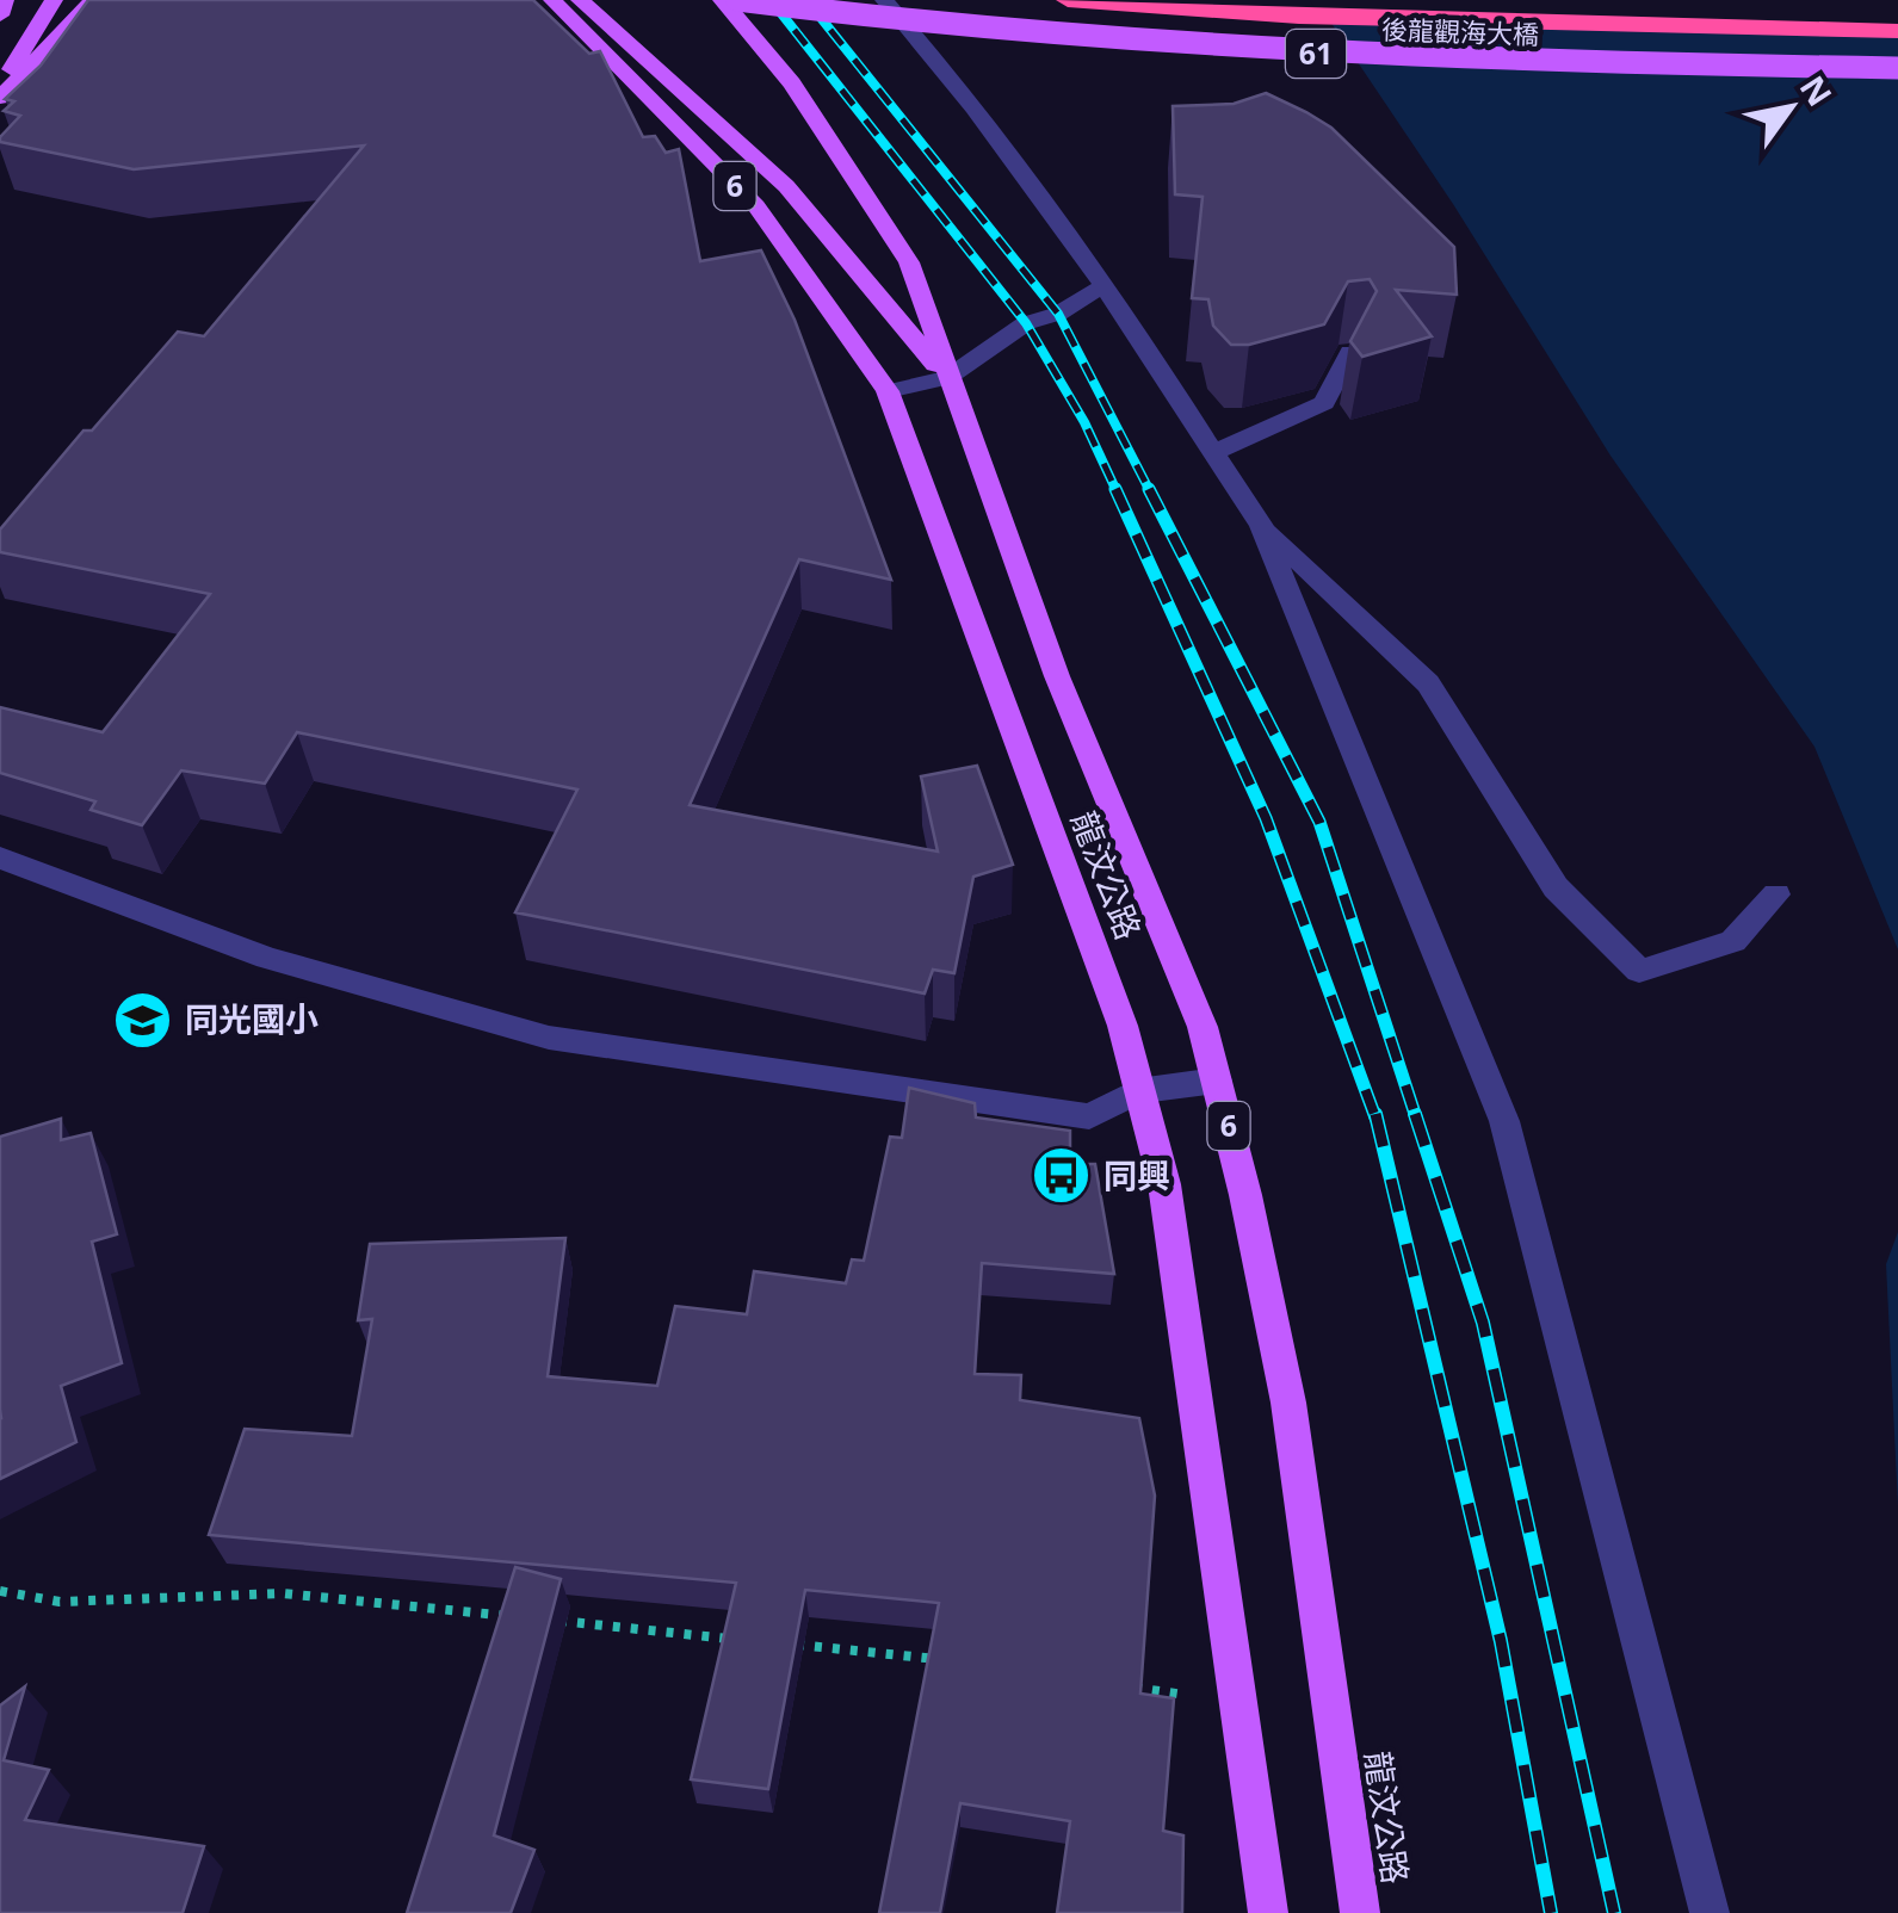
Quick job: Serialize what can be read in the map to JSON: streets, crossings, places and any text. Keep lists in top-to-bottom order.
{
  "streets": {
    "highway": ["61"],
    "main road": ["後龍觀海大橋", "6", "龍汶公路"]
  },
  "places": {
    "school or university": ["同光國小"],
    "bus stop": ["同興"]
  },
  "north": "top right"
}
